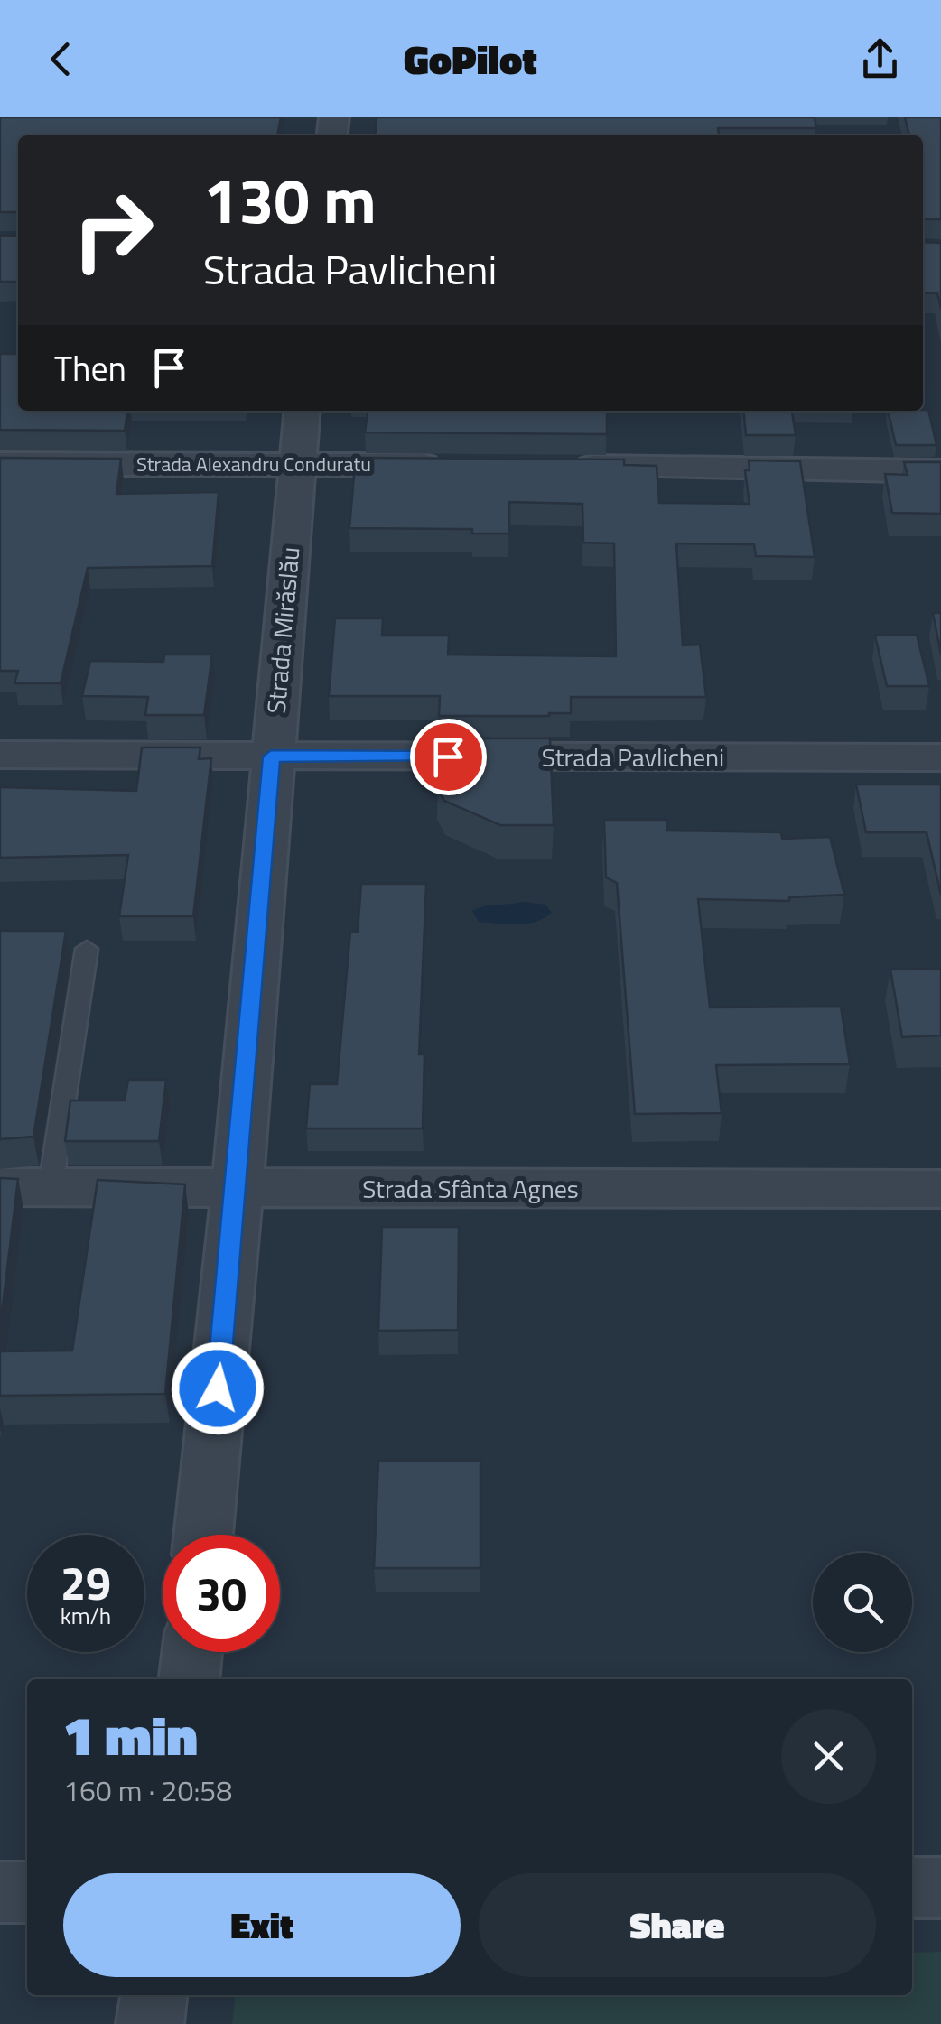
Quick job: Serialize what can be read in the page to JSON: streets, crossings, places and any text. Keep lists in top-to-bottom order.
{
  "streets": {
    "street": [
      "Strada Alexandru Conduratu",
      "Strada Mirăslău",
      "Strada Pavlicheni",
      "Strada Sfânta Agnes"
    ]
  },
  "crossings": [
    ["Strada Alexandru Conduratu", "Strada Mirăslău"],
    ["Strada Mirăslău", "Strada Pavlicheni"],
    ["Strada Mirăslău", "Strada Sfânta Agnes"]
  ],
  "page": {
    "header": "GoPilot",
    "turn": ["130 m", "Strada Pavlicheni"],
    "then": "Then",
    "speed": "29 km/h",
    "limit": "30",
    "heading": ["1 min", "160 m · 20:58"],
    "buttons": ["Exit", "Share"]
  }
}
